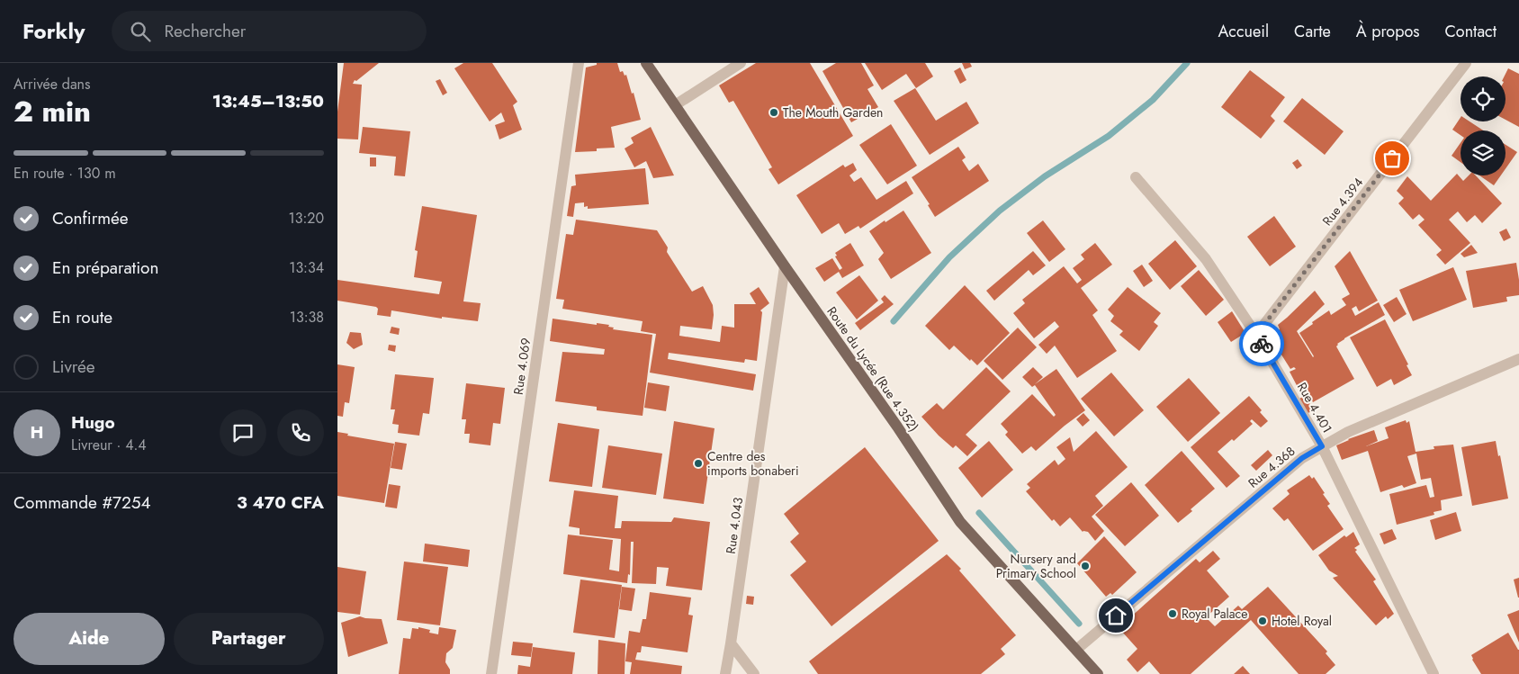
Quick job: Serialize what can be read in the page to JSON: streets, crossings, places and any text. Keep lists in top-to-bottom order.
{
  "streets": {
    "main road": ["Route du Lycée (Rue 4.352)"],
    "street": [
      "Rue 4.394",
      "Rue 4.069",
      "Rue 4.401",
      "Rue 4.368",
      "Rue 4.043"
    ]
  },
  "crossings": [
    ["Rue 4.394", "Rue 4.401"],
    ["Route du Lycée (Rue 4.352)", "Rue 4.368"],
    ["Route du Lycée (Rue 4.352)", "Rue 4.043"],
    ["Rue 4.401", "Rue 4.368"]
  ],
  "places": [
    "The Mouth Garden",
    "Centre des imports bonaberi",
    "Nursery and Primary School",
    "Royal Palace",
    "Hotel Royal"
  ],
  "page": {
    "header": "Forkly",
    "search": "Rechercher",
    "nav": [
      "Accueil",
      "Carte",
      "À propos",
      "Contact"
    ],
    "heading": ["2 min", "Arrivée dans", "13:45–13:50"],
    "panel": [
      "Hugo",
      "Livreur · 4.4",
      "Commande #7254",
      "3 470 CFA"
    ],
    "bar": "En route · 130 m",
    "list": [
      ["Confirmée", "13:20"],
      ["En préparation", "13:34"],
      ["En route", "13:38"],
      "Livrée"
    ],
    "round": "H",
    "buttons": ["Aide", "Partager"]
  }
}
